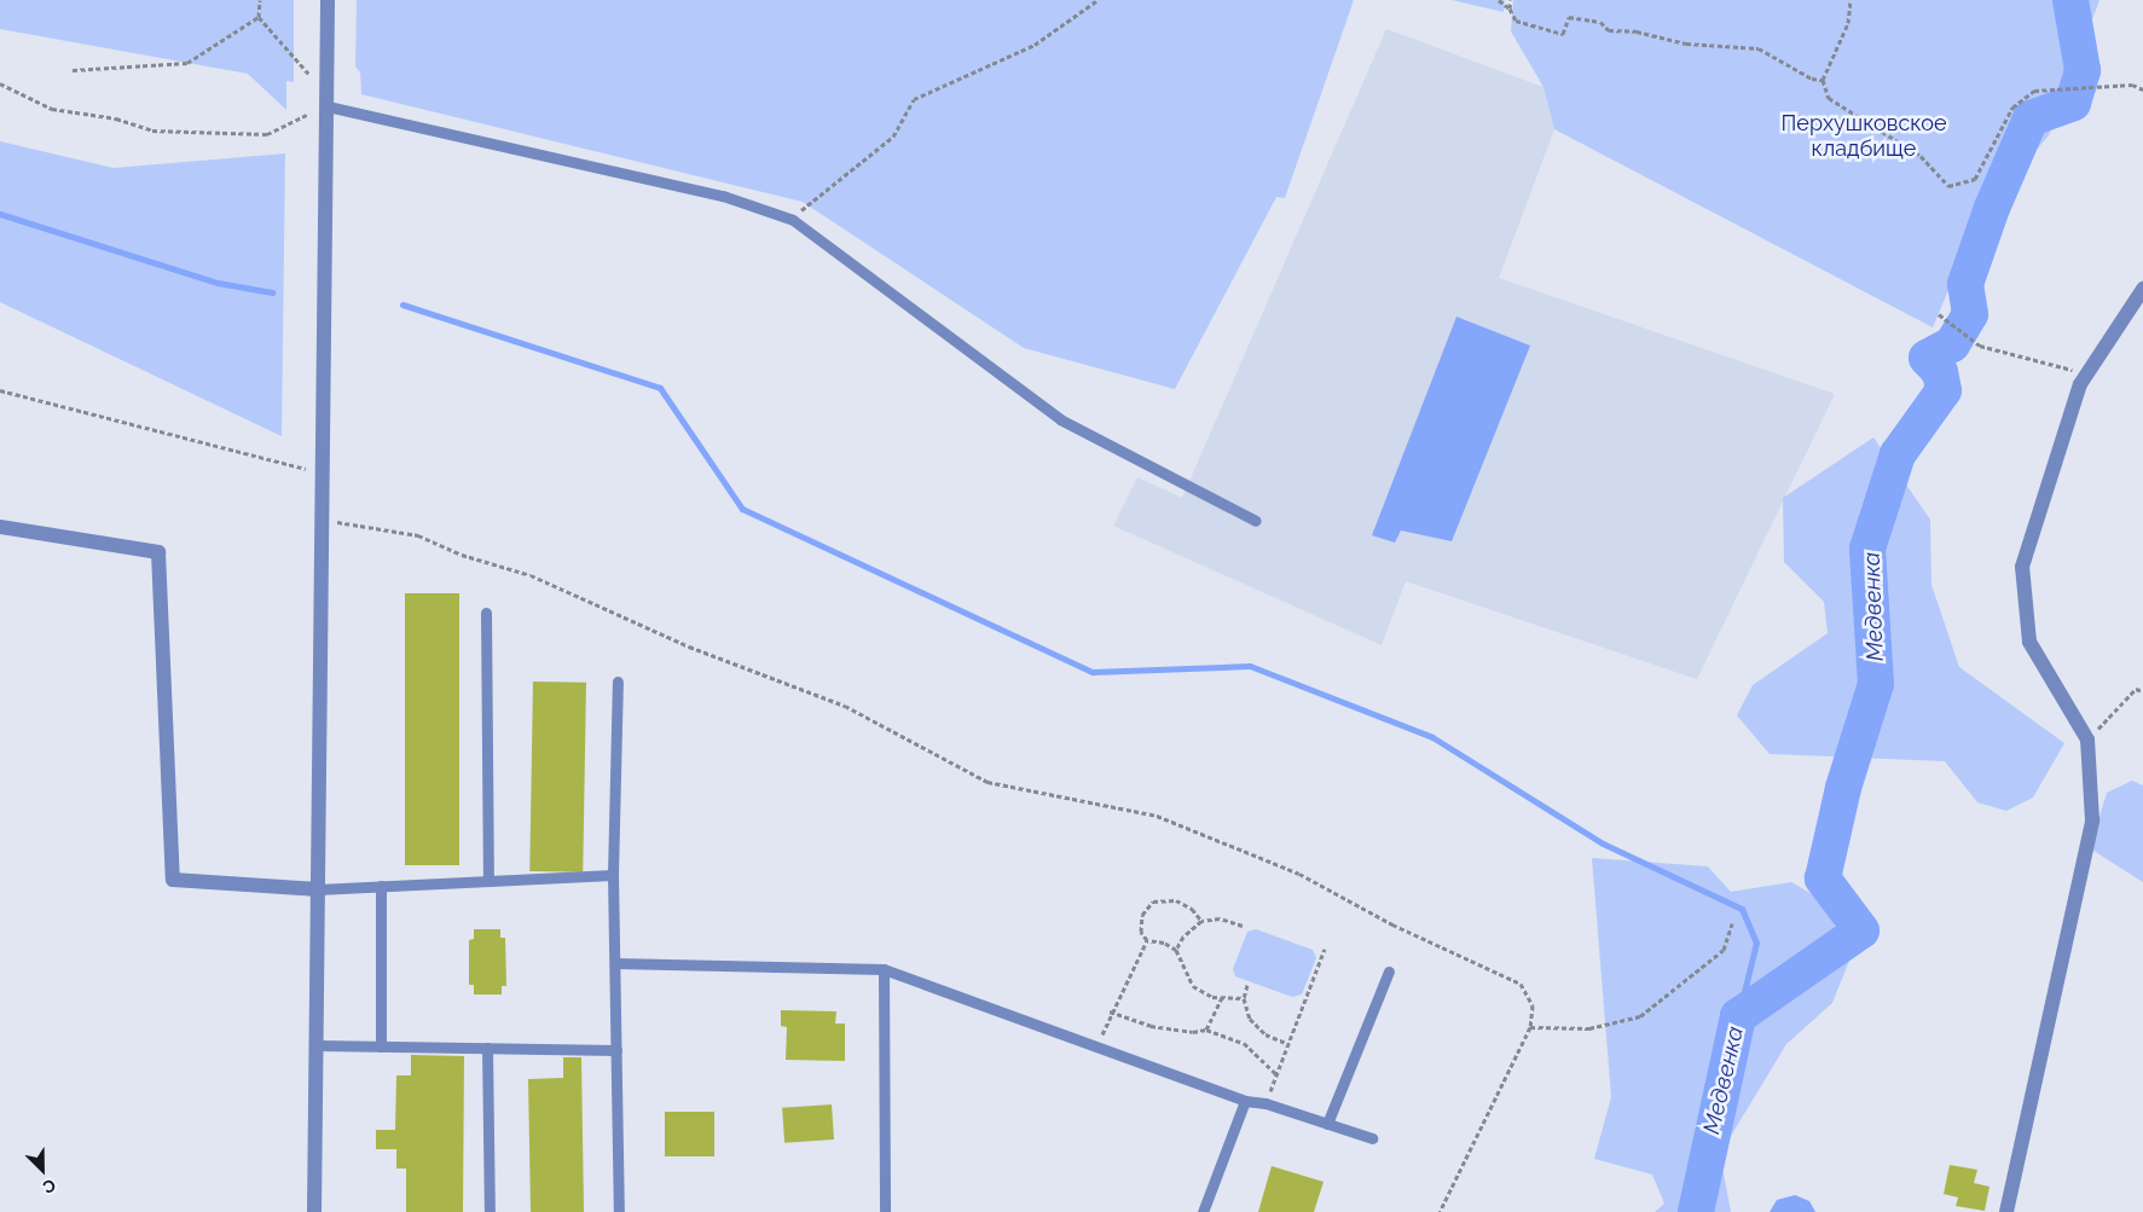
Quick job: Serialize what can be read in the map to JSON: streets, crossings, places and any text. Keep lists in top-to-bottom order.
{
  "water": ["Медвенка"],
  "parks": ["Перхушковское кладбище"],
  "north": "bottom right"
}
